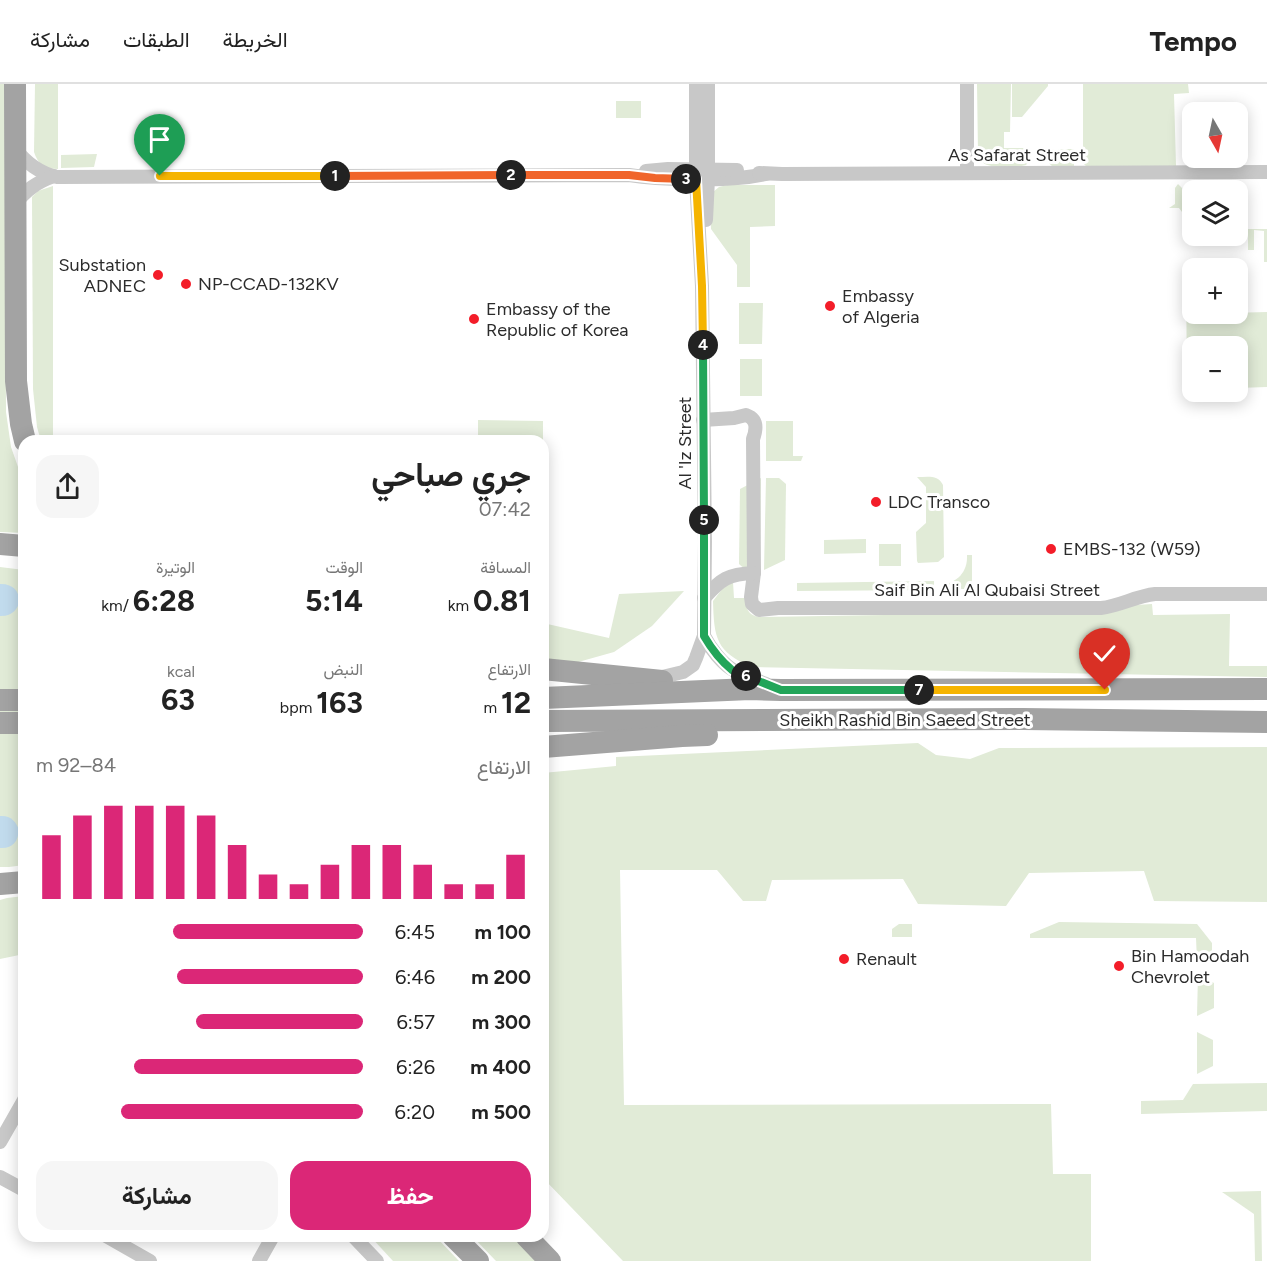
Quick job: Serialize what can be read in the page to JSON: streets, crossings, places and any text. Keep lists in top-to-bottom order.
{
  "streets": {
    "main road": ["Sheikh Rashid Bin Saeed Street"],
    "street": ["As Safarat Street", "Al 'Iz Street", "Saif Bin Ali Al Qubaisi Street"]
  },
  "crossings": [
    ["As Safarat Street", "Al 'Iz Street"],
    ["Al 'Iz Street", "Saif Bin Ali Al Qubaisi Street"]
  ],
  "places": [
    "Substation ADNEC",
    "NP-CCAD-132KV",
    "Embassy of Algeria",
    "Embassy of the Republic of Korea",
    "LDC Transco",
    "EMBS-132 (W59)",
    "Renault",
    "Bin Hamoodah Chevrolet"
  ],
  "north": "bottom",
  "page": {
    "header": "Tempo",
    "nav": ["الخريطة", "الطبقات", "مشاركة"],
    "map_buttons": ["+", "−"],
    "pins": [
      "2",
      "1",
      "3",
      "4",
      "5",
      "6",
      "7"
    ],
    "heading": ["جري صباحي", "07:42"],
    "stats": [
      ["المسافة", "0.81 km"],
      ["الوقت", "5:14"],
      ["الوتيرة", "6:28 /km"],
      ["الارتفاع", "12 m"],
      ["النبض", "163 bpm"],
      ["kcal", "63"]
    ],
    "chart": ["الارتفاع", "84–92 m"],
    "list": [
      {
        "name": "100 m",
        "note": "6:45"
      },
      {
        "name": "200 m",
        "note": "6:46"
      },
      {
        "name": "300 m",
        "note": "6:57"
      },
      {
        "name": "400 m",
        "note": "6:26"
      },
      {
        "name": "500 m",
        "note": "6:20"
      }
    ],
    "buttons": ["حفظ", "مشاركة"]
  }
}
